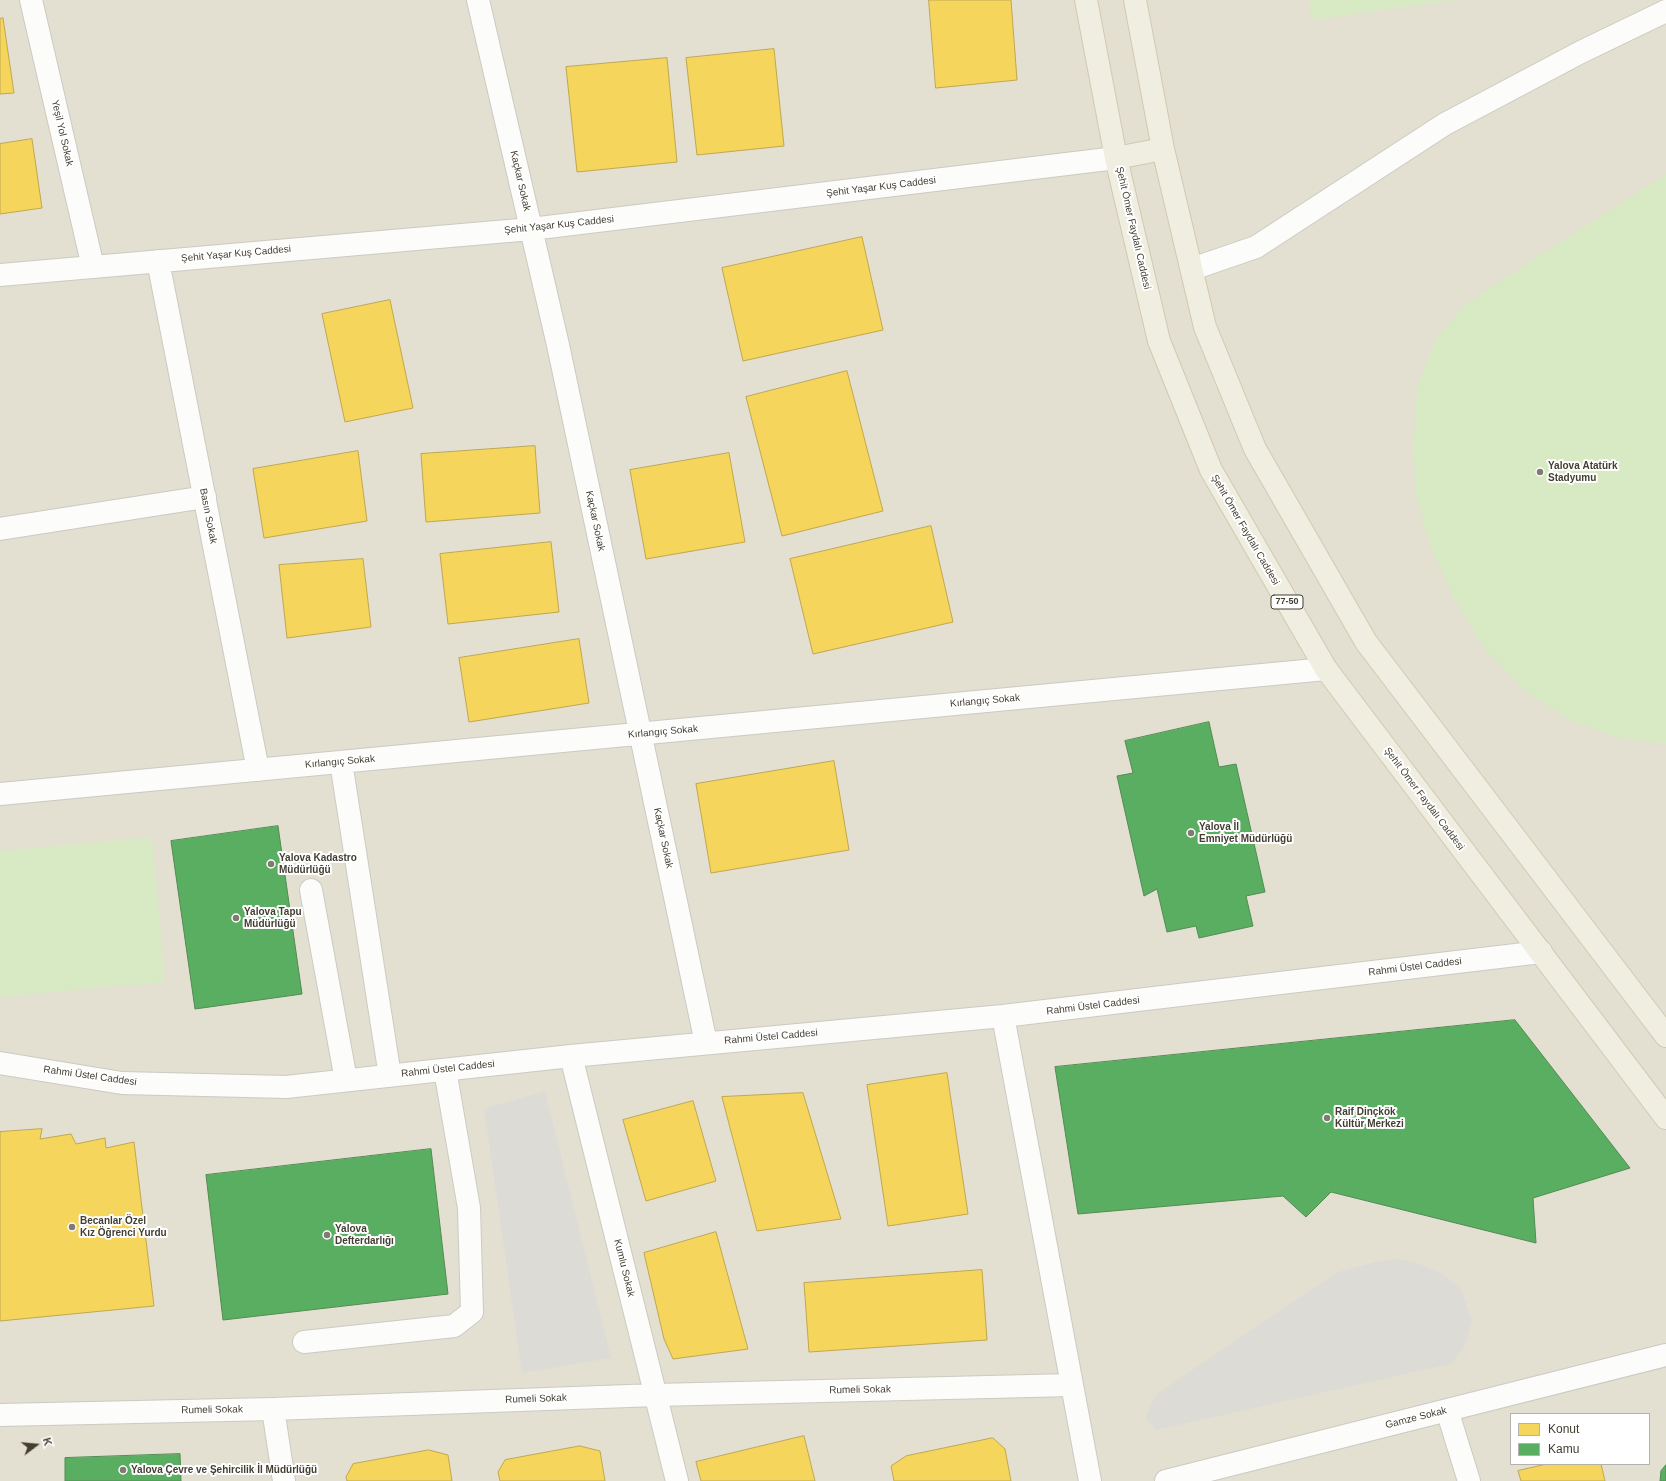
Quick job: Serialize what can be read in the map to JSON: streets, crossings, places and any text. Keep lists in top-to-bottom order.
{
  "streets": {
    "main road": ["Şehit Ömer Faydalı Caddesi", "77-50"],
    "street": [
      "Yeşil Yol Sokak",
      "Kaçkar Sokak",
      "Şehit Yaşar Kuş Caddesi",
      "Basın Sokak",
      "Kırlangıç Sokak",
      "Rahmi Üstel Caddesi",
      "Kumlu Sokak",
      "Rumeli Sokak",
      "Gamze Sokak"
    ]
  },
  "crossings": [
    ["Yeşil Yol Sokak", "Şehit Yaşar Kuş Caddesi"],
    ["Kaçkar Sokak", "Şehit Yaşar Kuş Caddesi"],
    ["Kaçkar Sokak", "Kırlangıç Sokak"],
    ["Kaçkar Sokak", "Rahmi Üstel Caddesi"],
    ["Şehit Yaşar Kuş Caddesi", "Şehit Ömer Faydalı Caddesi"],
    ["Şehit Yaşar Kuş Caddesi", "Basın Sokak"],
    ["Şehit Ömer Faydalı Caddesi", "Kırlangıç Sokak"],
    ["Şehit Ömer Faydalı Caddesi", "Rahmi Üstel Caddesi"],
    ["Basın Sokak", "Kırlangıç Sokak"],
    ["Rahmi Üstel Caddesi", "Kumlu Sokak"],
    ["Kumlu Sokak", "Rumeli Sokak"]
  ],
  "places": [
    "Yalova Atatürk Stadyumu",
    "Yalova İl Emniyet Müdürlüğü",
    "Yalova Kadastro Müdürlüğü",
    "Yalova Tapu Müdürlüğü",
    "Raif Dinçkök Kültür Merkezi",
    "Becanlar Özel Kız Öğrenci Yurdu",
    "Yalova Defterdarlığı",
    "Yalova Çevre ve Şehircilik İl Müdürlüğü"
  ],
  "legend": ["Konut", "Kamu"],
  "north": "right"
}
